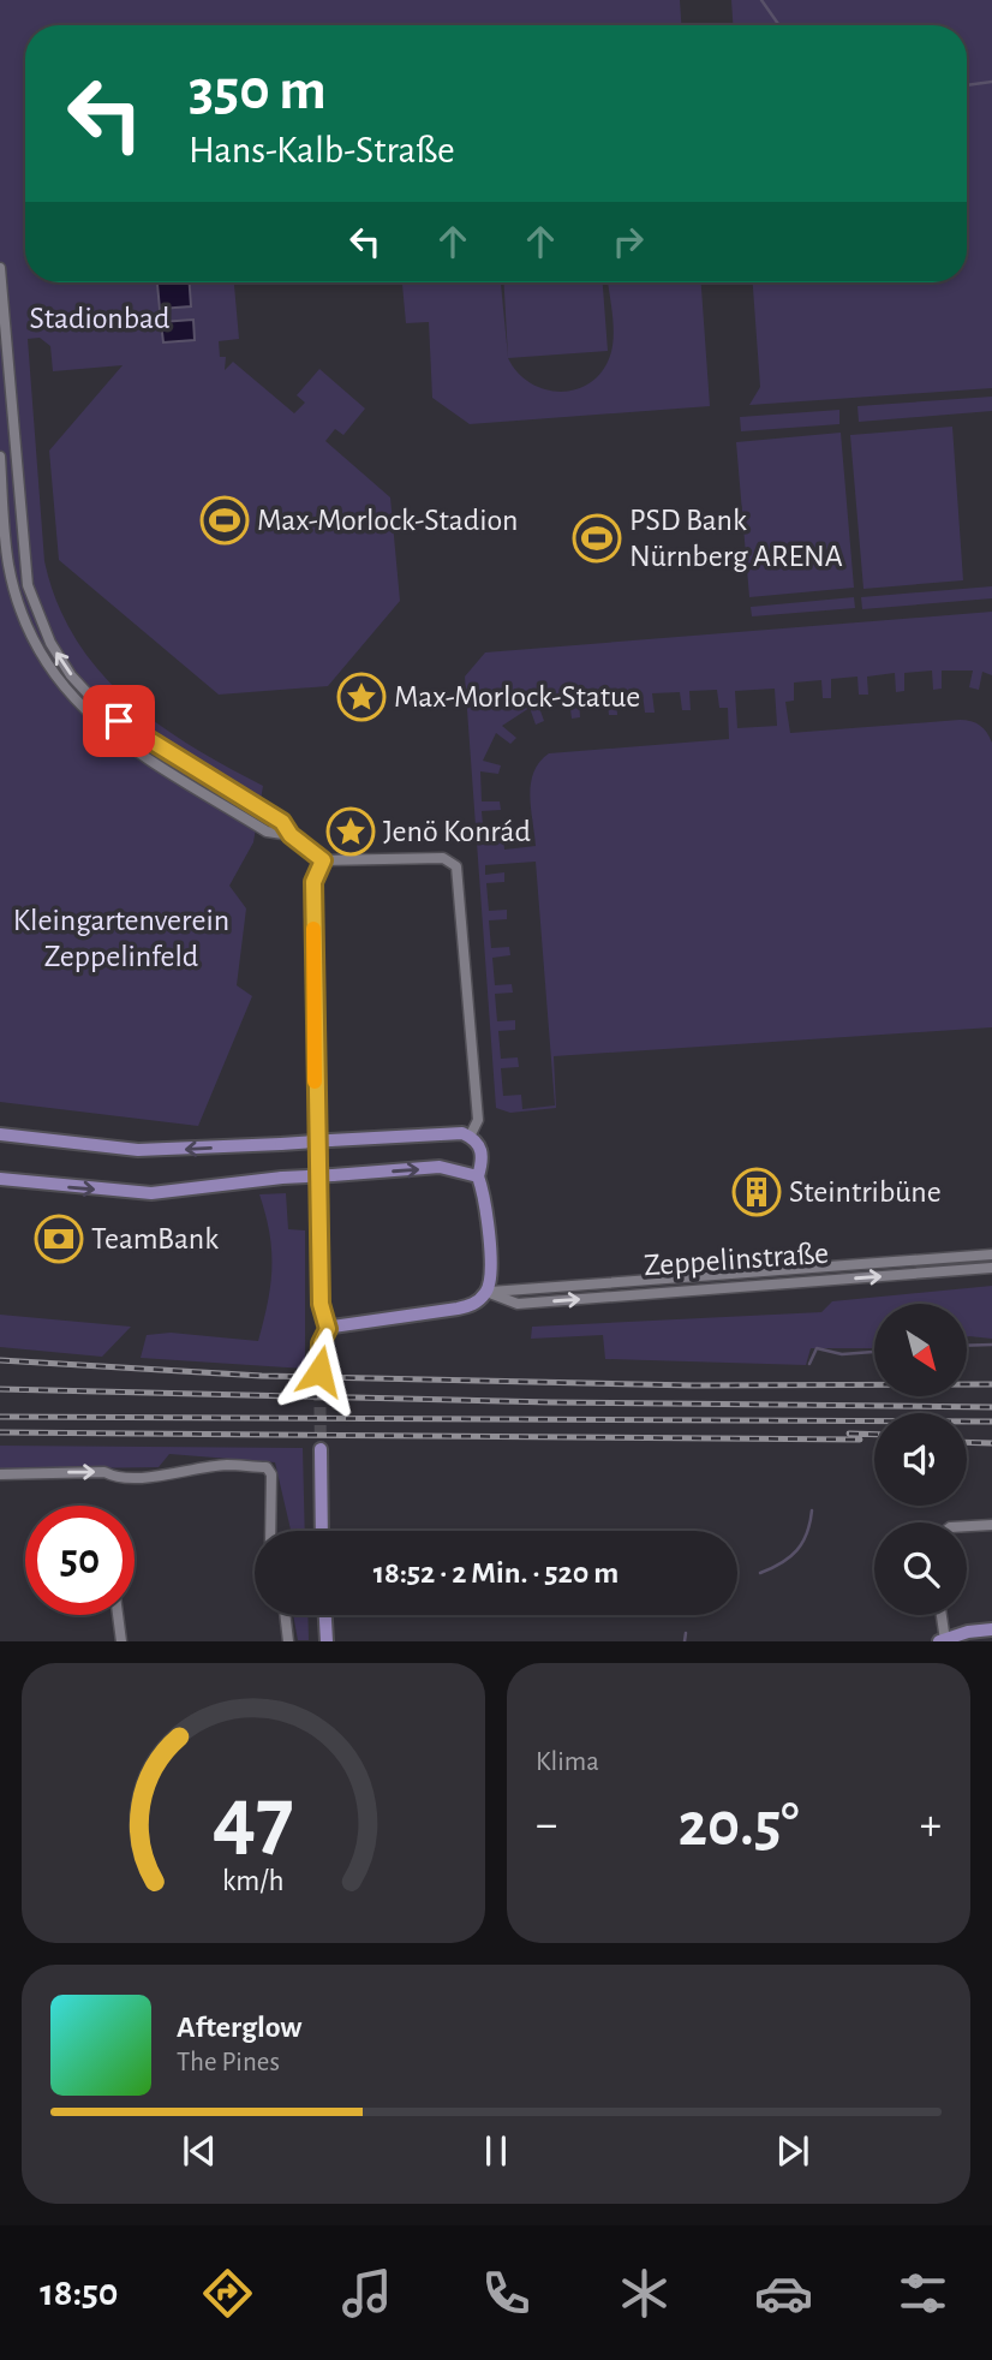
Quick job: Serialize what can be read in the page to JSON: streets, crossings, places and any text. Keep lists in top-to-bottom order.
{
  "streets": {
    "main road": ["Zeppelinstraße"]
  },
  "one_way": ["Zeppelinstraße"],
  "parks": ["Stadionbad", "Kleingartenverein Zeppelinfeld"],
  "places": {
    "sports": ["Max-Morlock-Stadion", "PSD Bank Nürnberg ARENA"],
    "place": ["Max-Morlock-Statue", "Jenö Konrád"],
    "building": ["Steintribüne"],
    "bank": ["TeamBank"]
  },
  "north": "bottom right",
  "page": {
    "turn": ["350 m", "Hans-Kalb-Straße"],
    "limit": "50",
    "trip": "18:52 · 2 Min. · 520 m",
    "tile": "Klima",
    "heat": ["−", "20.5°", "+"],
    "song": ["Afterglow", "The Pines"],
    "tabs": "18:50",
    "gauge": ["47", "km/h"]
  }
}
